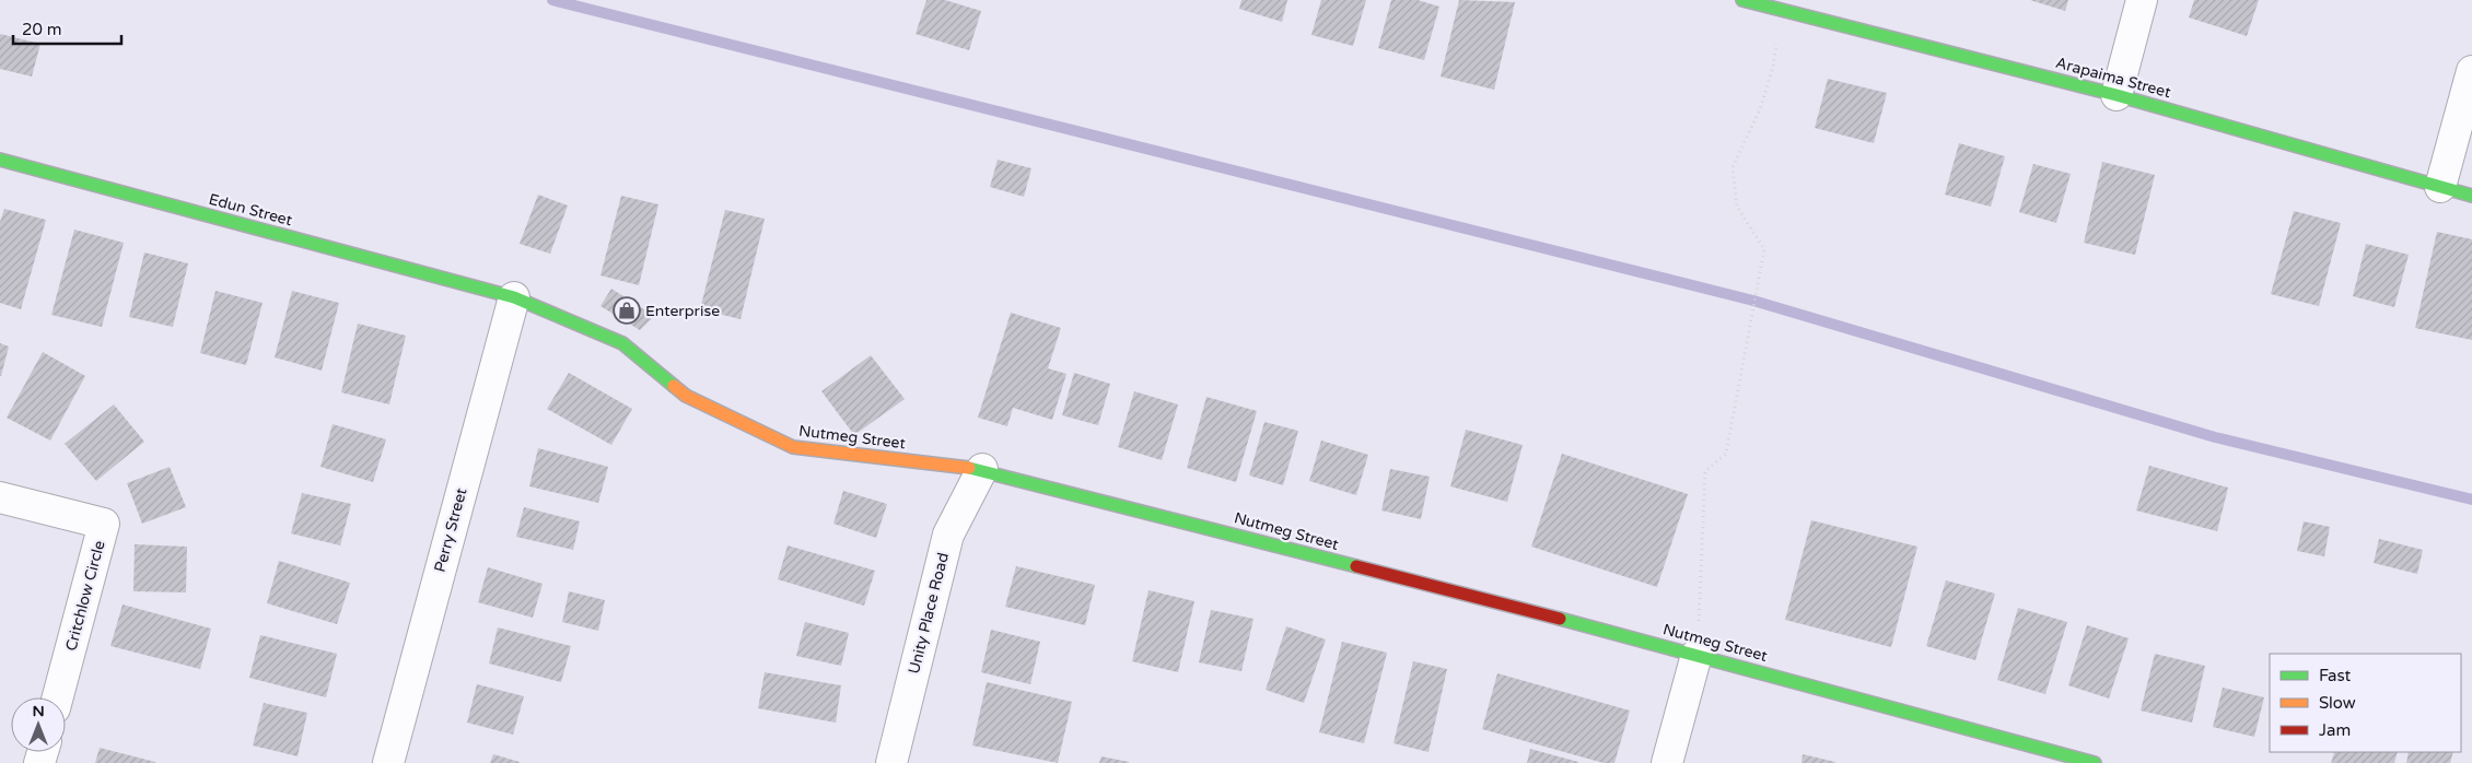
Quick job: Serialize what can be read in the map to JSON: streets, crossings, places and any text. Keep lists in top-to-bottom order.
{
  "streets": {
    "street": [
      "Arapaima Street",
      "Edun Street",
      "Nutmeg Street",
      "Perry Street",
      "Critchlow Circle",
      "Unity Place Road"
    ]
  },
  "crossings": [
    ["Edun Street", "Nutmeg Street"],
    ["Edun Street", "Perry Street"],
    ["Nutmeg Street", "Perry Street"],
    ["Nutmeg Street", "Unity Place Road"]
  ],
  "places": {
    "shop": ["Enterprise"]
  },
  "legend": ["Fast", "Slow", "Jam"],
  "scale_bar": "20 m",
  "north": "top"
}
